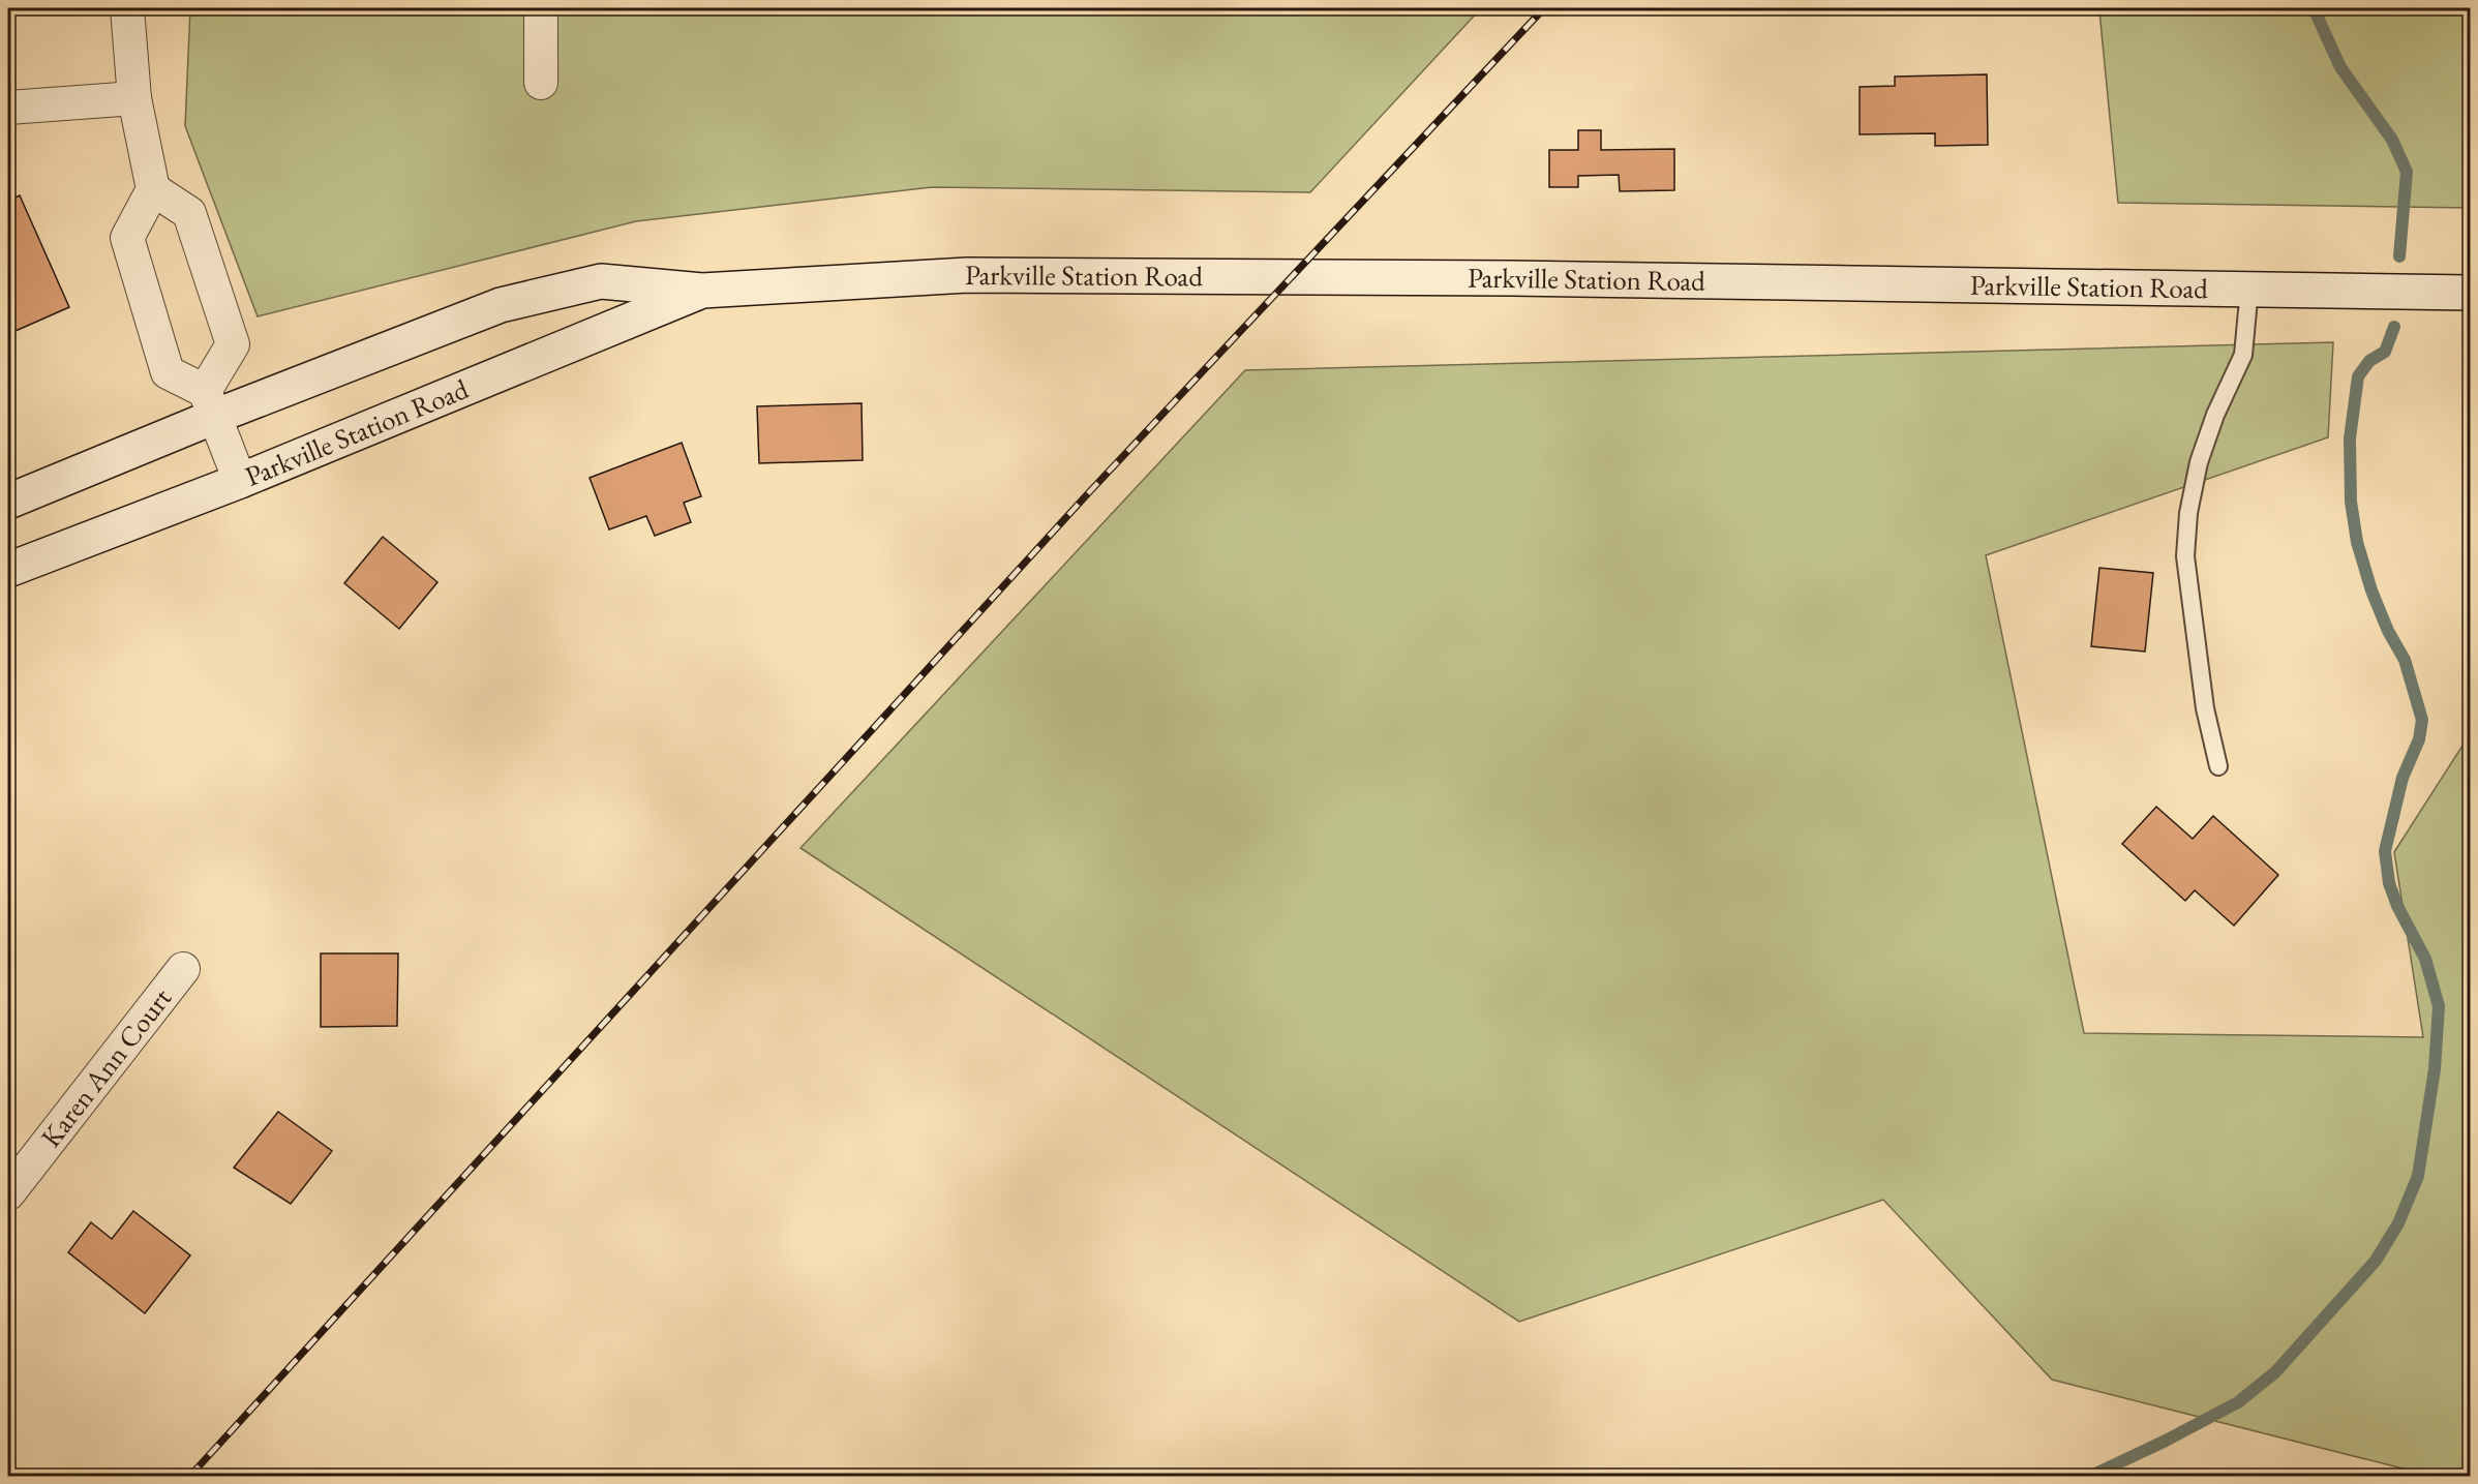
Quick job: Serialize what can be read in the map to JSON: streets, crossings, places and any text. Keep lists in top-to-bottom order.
{
  "streets": {
    "main road": ["Parkville Station Road"],
    "street": ["Karen Ann Court"]
  }
}
